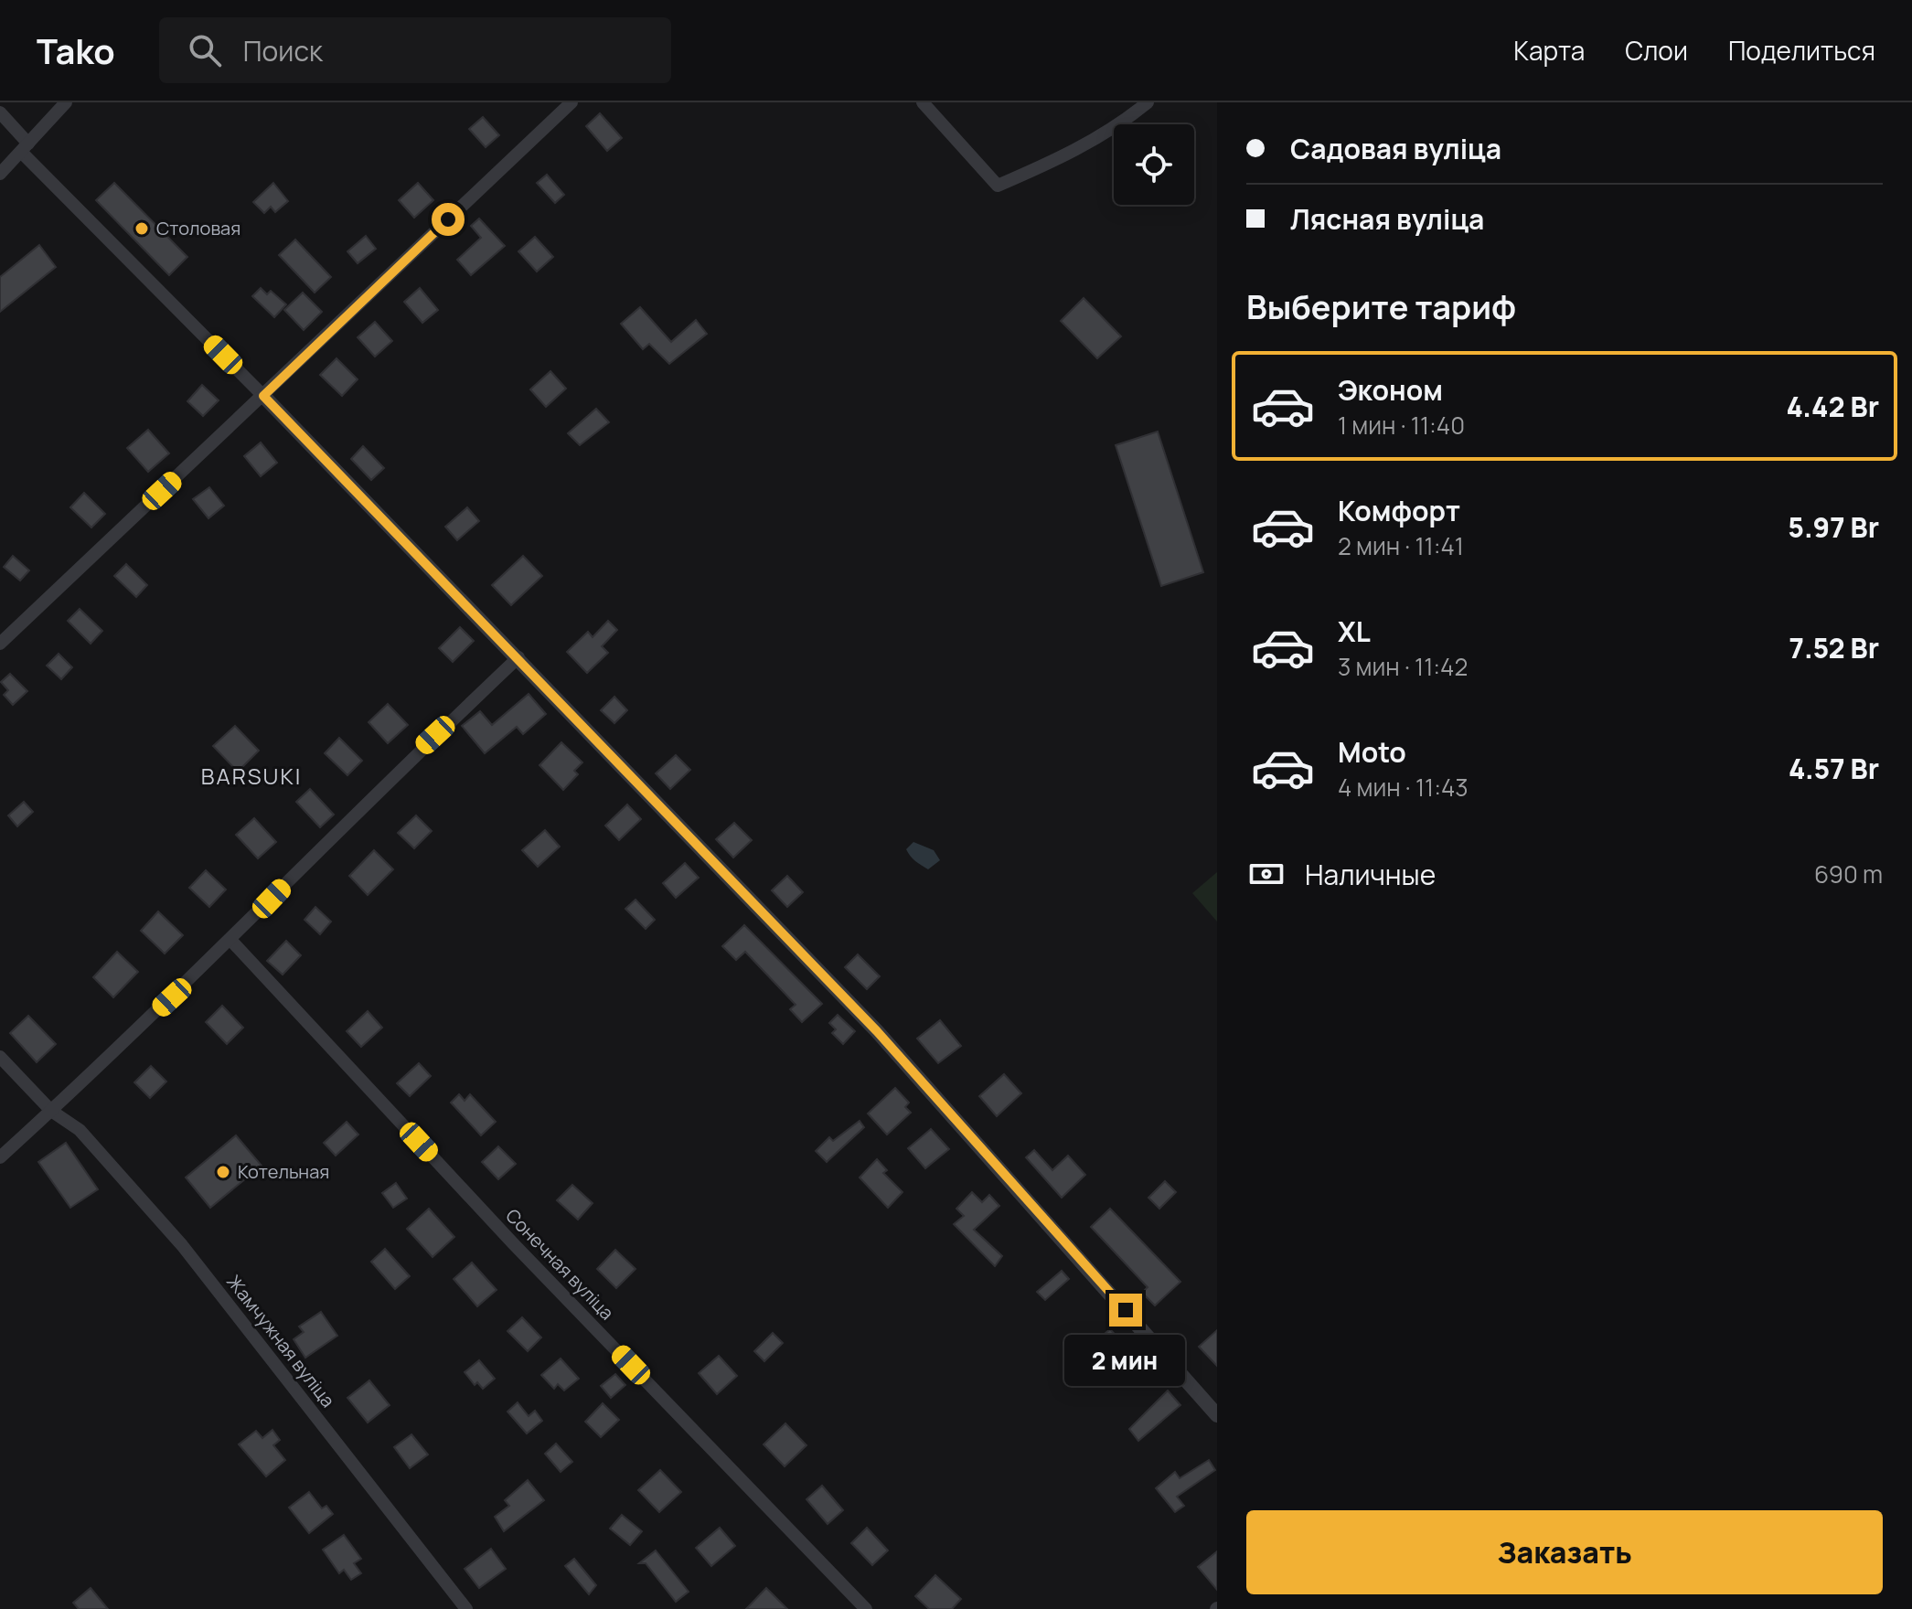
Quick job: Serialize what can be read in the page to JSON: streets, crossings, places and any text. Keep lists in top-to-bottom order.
{
  "streets": {
    "street": ["Сонечная вуліца", "Жамчужная вуліца"]
  },
  "districts": ["BARSUKI"],
  "places": ["Столовая", "Котельная"],
  "page": {
    "header": "Tako",
    "search": "Поиск",
    "nav": ["Карта", "Слои", "Поделиться"],
    "banner": ["Садовая вуліца", "Лясная вуліца"],
    "heading": "Выберите тариф",
    "list": [
      {
        "name": "Эконом",
        "note": "1 мин · 11:40",
        "value": "4.42 Br"
      },
      {
        "name": "Комфорт",
        "note": "2 мин · 11:41",
        "value": "5.97 Br"
      },
      {
        "name": "XL",
        "note": "3 мин · 11:42",
        "value": "7.52 Br"
      },
      {
        "name": "Moto",
        "note": "4 мин · 11:43",
        "value": "4.57 Br"
      }
    ],
    "pay": ["Наличные", "690 m"],
    "bubble": "2 мин",
    "buttons": "Заказать"
  }
}
